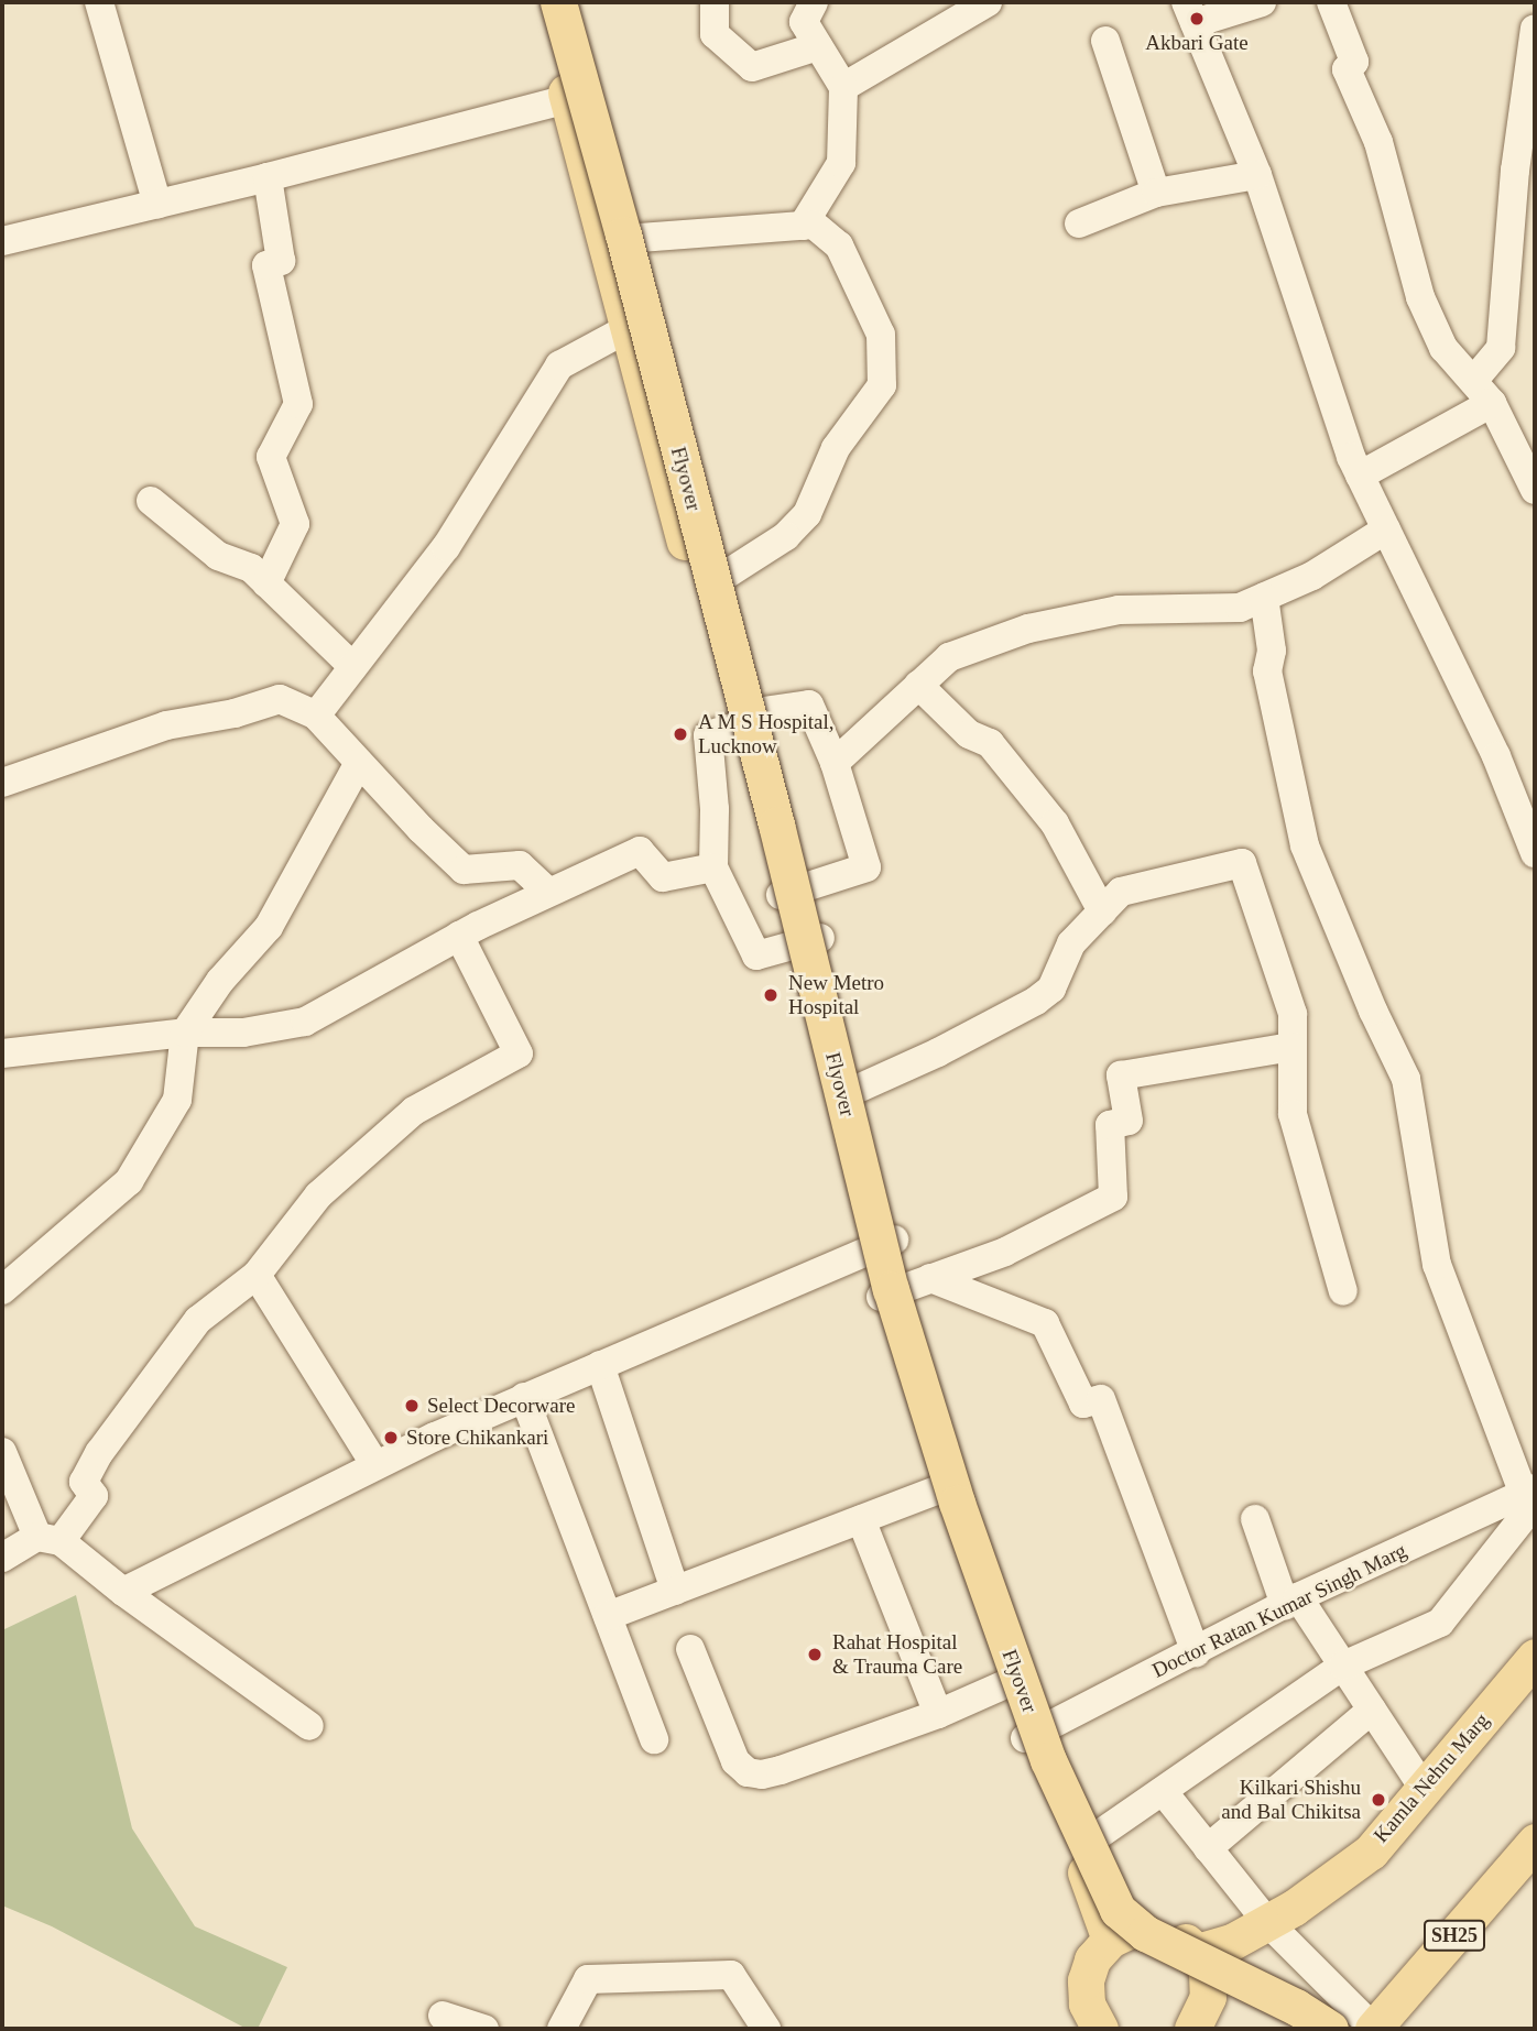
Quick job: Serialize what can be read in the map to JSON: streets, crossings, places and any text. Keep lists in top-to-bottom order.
{
  "streets": {
    "main road": ["Flyover", "Kamla Nehru Marg", "SH25"],
    "street": ["Doctor Ratan Kumar Singh Marg"]
  },
  "places": [
    "Akbari Gate",
    "A M S Hospital, Lucknow",
    "New Metro Hospital",
    "Select Decorware",
    "Store Chikankari",
    "Rahat Hospital & Trauma Care",
    "Kilkari Shishu and Bal Chikitsa"
  ]
}
